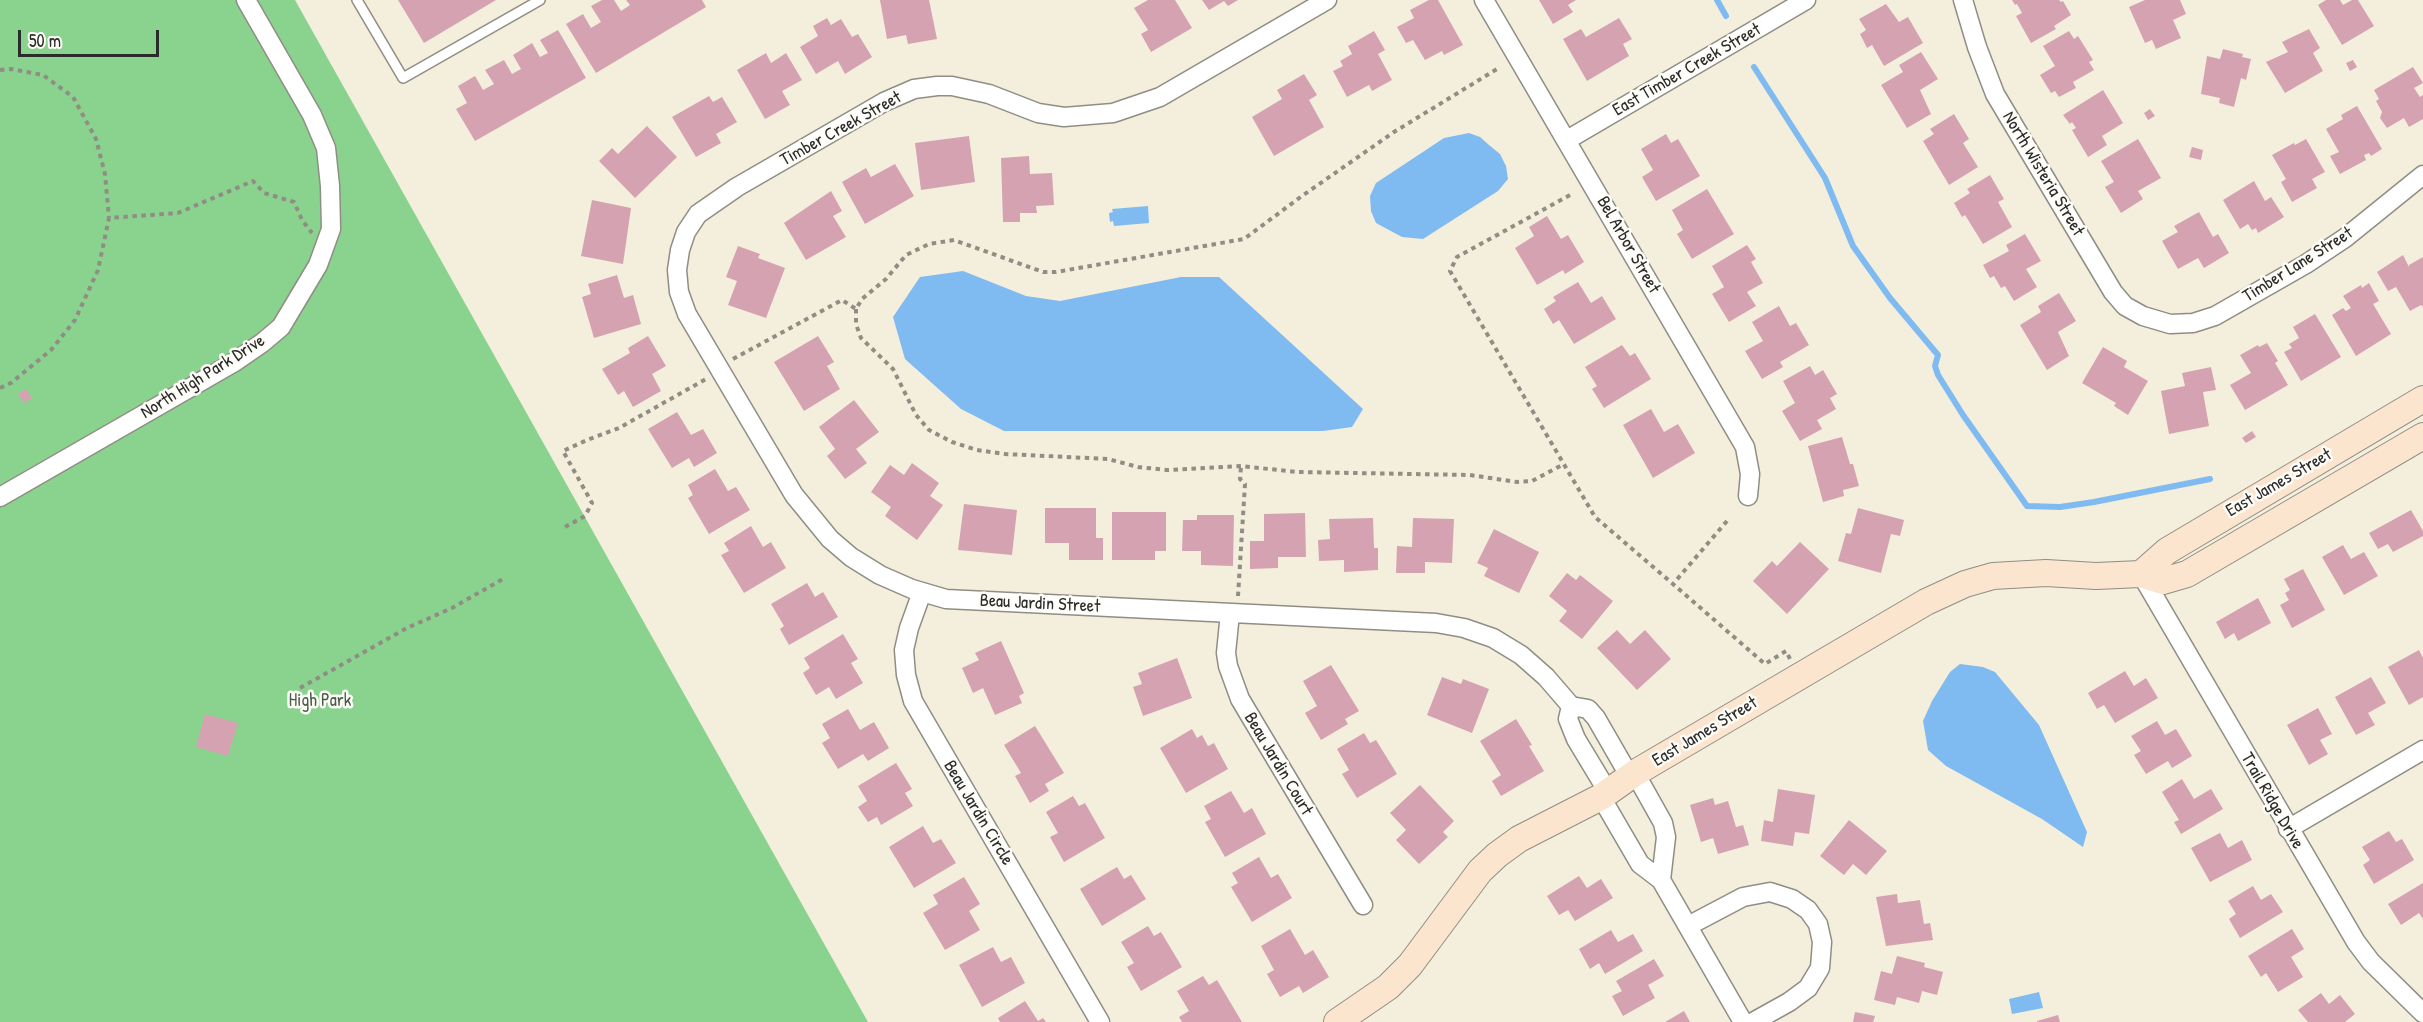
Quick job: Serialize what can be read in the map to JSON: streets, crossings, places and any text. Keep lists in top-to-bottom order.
{
  "streets": {
    "street": [
      "East Timber Creek Street",
      "Timber Creek Street",
      "North Wisteria Street",
      "Bel Arbor Street",
      "Timber Lane Street",
      "North High Park Drive",
      "East James Street",
      "Beau Jardin Street",
      "Beau Jardin Court",
      "Trail Ridge Drive",
      "Beau Jardin Circle"
    ]
  },
  "crossings": [
    ["East Timber Creek Street", "Bel Arbor Street"],
    ["Timber Creek Street", "Beau Jardin Street"],
    ["North Wisteria Street", "Timber Lane Street"],
    ["East James Street", "Trail Ridge Drive"],
    ["Beau Jardin Street", "Beau Jardin Court"],
    ["Beau Jardin Street", "Beau Jardin Circle"]
  ],
  "parks": ["High Park"],
  "scale_bar": "50 m"
}
